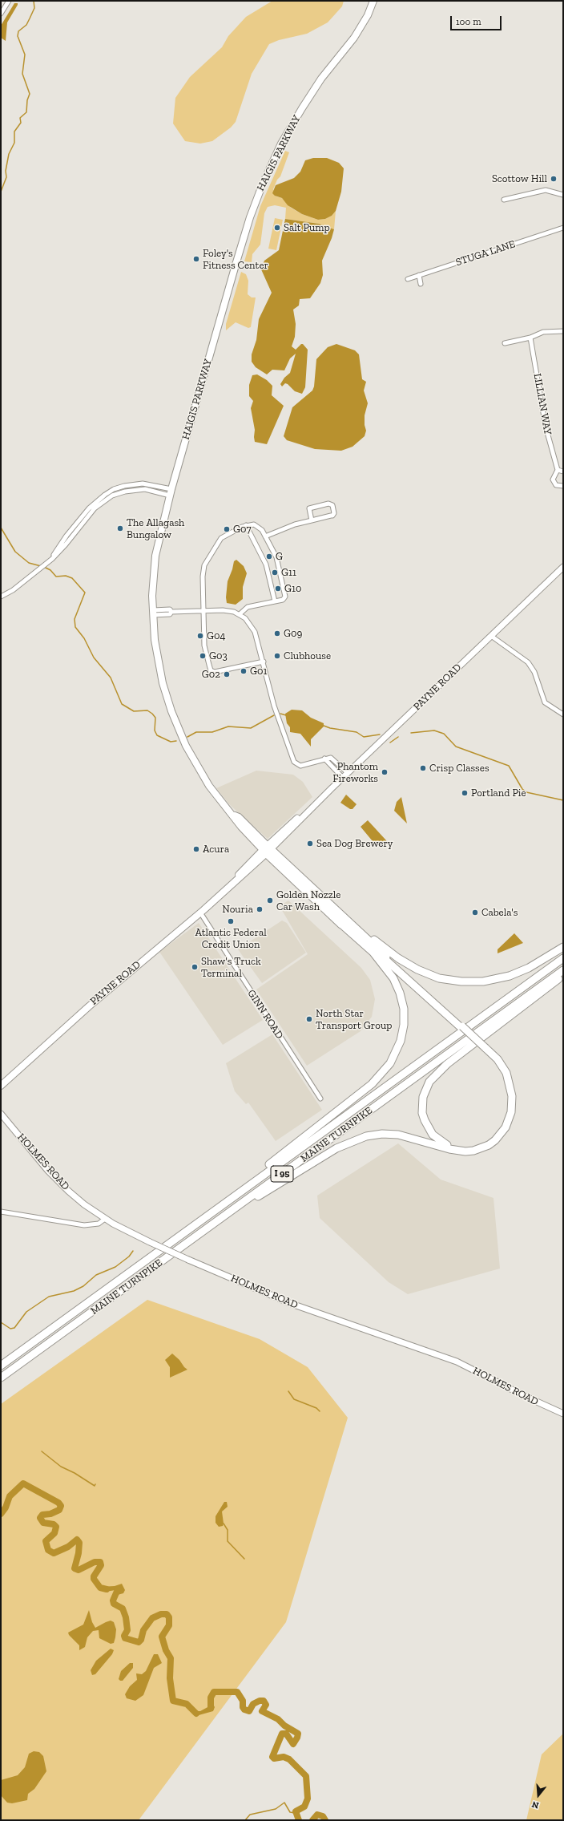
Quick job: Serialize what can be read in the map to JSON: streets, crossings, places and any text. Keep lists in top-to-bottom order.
{
  "streets": {
    "highway": ["MAINE TURNPIKE", "I 95"],
    "main road": ["HAIGIS PARKWAY", "PAYNE ROAD"],
    "street": [
      "STUGA LANE",
      "LILLIAN WAY",
      "GINN ROAD",
      "HOLMES ROAD"
    ]
  },
  "crossings": [
    ["HAIGIS PARKWAY", "PAYNE ROAD"],
    ["PAYNE ROAD", "GINN ROAD"]
  ],
  "places": [
    "Scottow Hill",
    "Salt Pump",
    "Foley's Fitness Center",
    "The Allagash Bungalow",
    "G07",
    "G",
    "G11",
    "G10",
    "G09",
    "G04",
    "G03",
    "Clubhouse",
    "G01",
    "G02",
    "Crisp Classes",
    "Phantom Fireworks",
    "Portland Pie",
    "Sea Dog Brewery",
    "Acura",
    "Golden Nozzle Car Wash",
    "Nouria",
    "Cabela's",
    "Atlantic Federal Credit Union",
    "Shaw's Truck Terminal",
    "North Star Transport Group"
  ],
  "scale_bar": "100 m",
  "north": "bottom"
}
